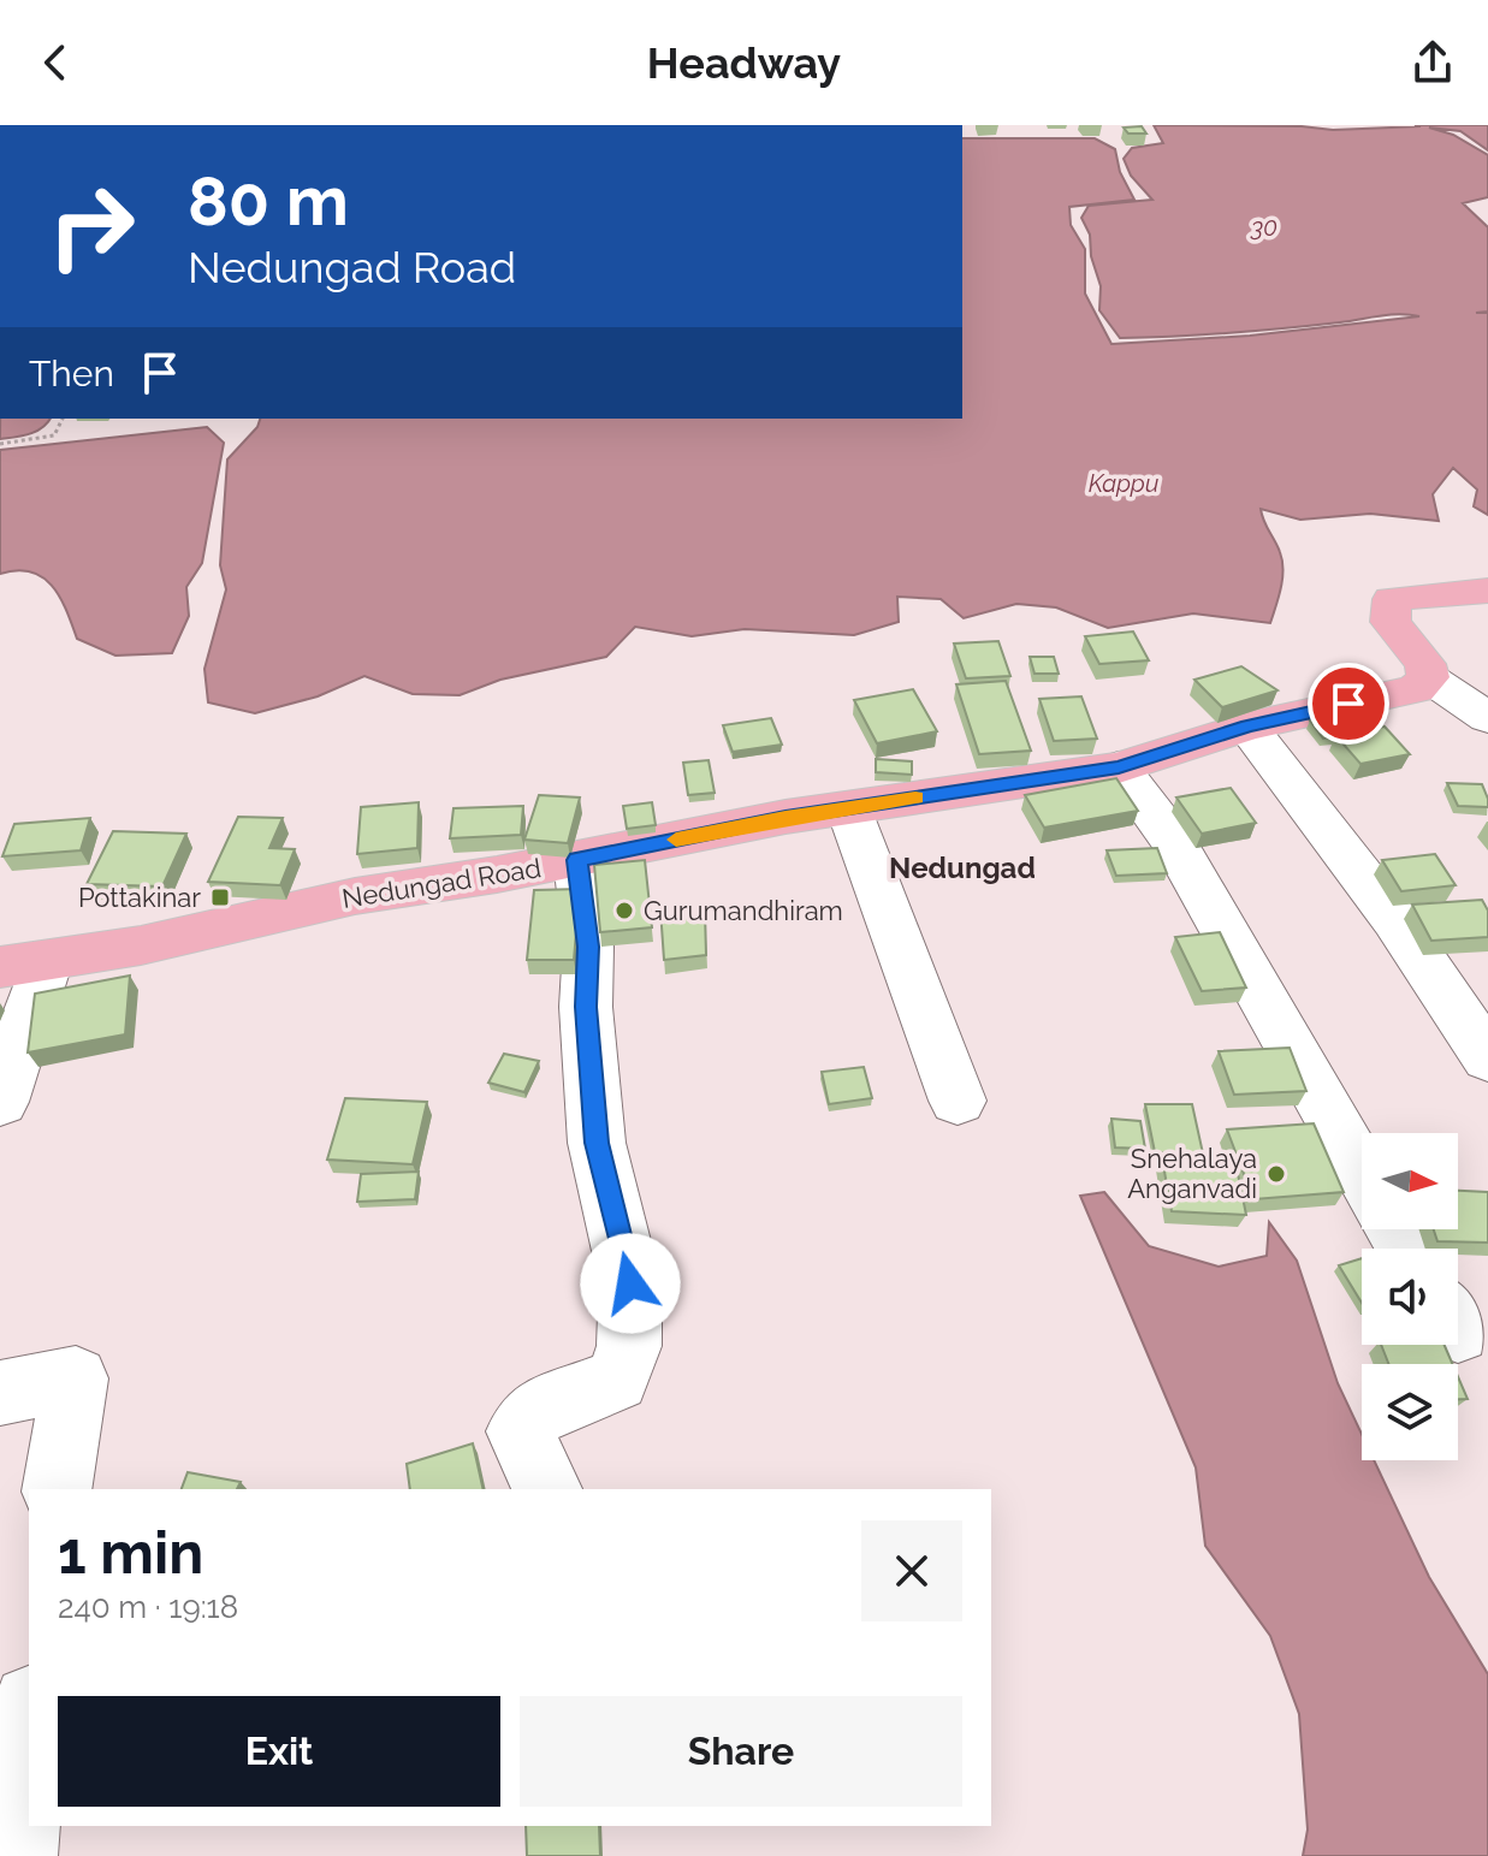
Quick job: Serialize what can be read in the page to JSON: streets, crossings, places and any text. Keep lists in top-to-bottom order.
{
  "streets": {
    "main road": ["Nedungad Road"]
  },
  "districts": ["Nedungad"],
  "water": ["30", "Kappu"],
  "places": {
    "transit": ["Pottakinar"],
    "other": ["Gurumandhiram", "Snehalaya Anganvadi"]
  },
  "north": "right",
  "page": {
    "header": "Headway",
    "turn": ["80 m", "Nedungad Road"],
    "then": "Then",
    "heading": ["1 min", "240 m · 19:18"],
    "buttons": ["Exit", "Share"]
  }
}
